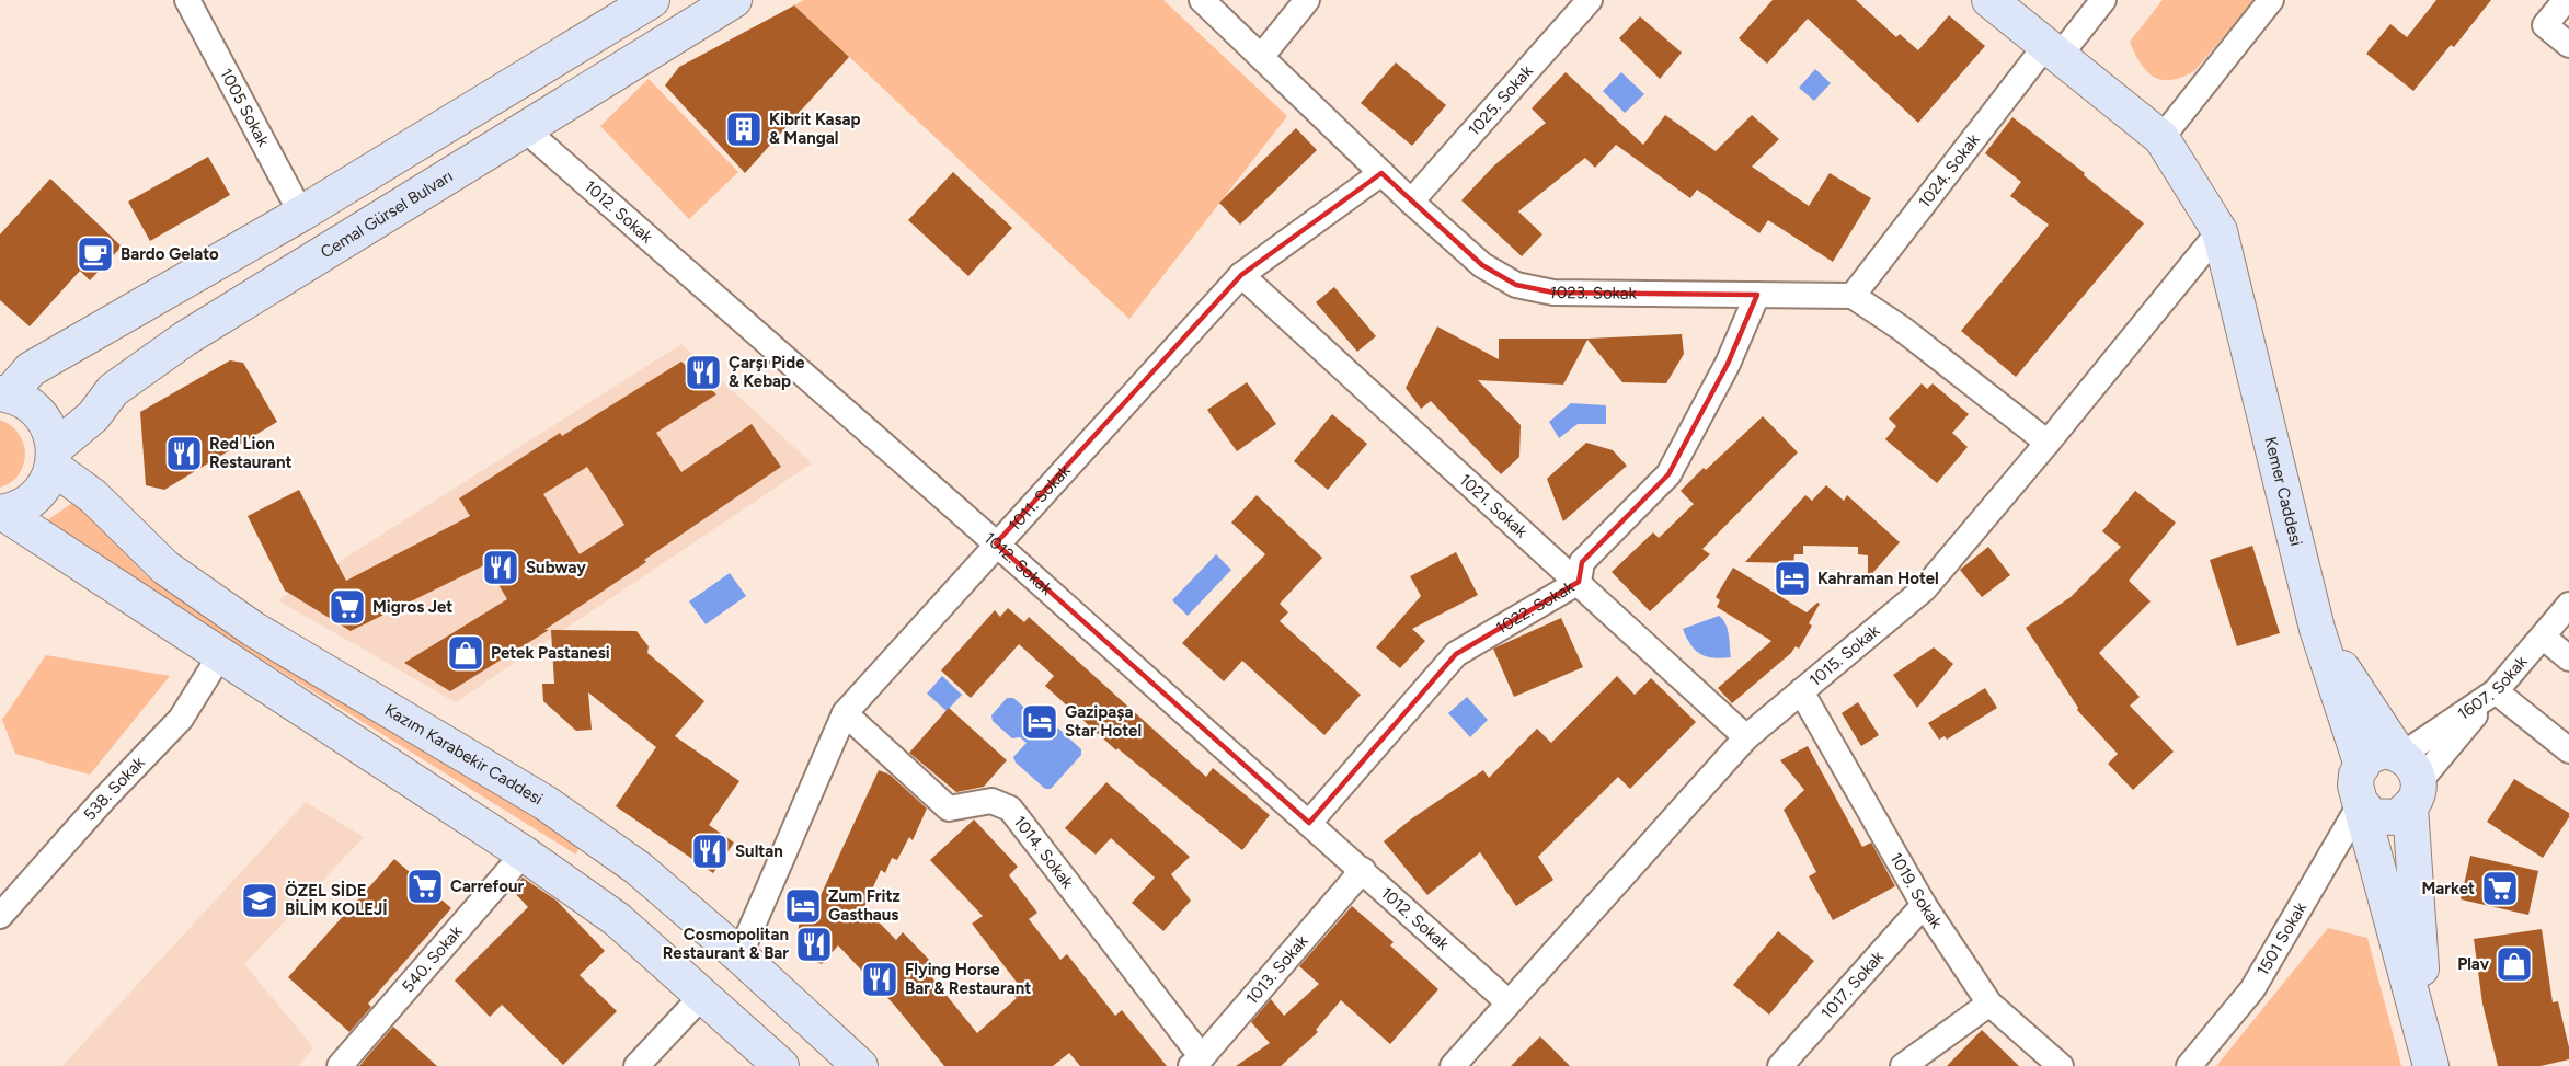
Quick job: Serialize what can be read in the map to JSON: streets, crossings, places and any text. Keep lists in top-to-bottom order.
{
  "streets": {
    "main road": ["Cemal Gürsel Bulvarı", "Kemer Caddesi", "Kazım Karabekir Caddesi"],
    "street": [
      "1025. Sokak",
      "1005 Sokak",
      "1024. Sokak",
      "1012. Sokak",
      "1023. Sokak",
      "1011. Sokak",
      "1021. Sokak",
      "1022. Sokak",
      "1015. Sokak",
      "1607. Sokak",
      "538. Sokak",
      "1014. Sokak",
      "1019. Sokak",
      "1501 Sokak",
      "540. Sokak",
      "1013. Sokak",
      "1017. Sokak"
    ]
  },
  "crossings": [
    ["1025. Sokak", "1023. Sokak"],
    ["1024. Sokak", "1023. Sokak"],
    ["1024. Sokak", "Kemer Caddesi"],
    ["1012. Sokak", "Cemal Gürsel Bulvarı"],
    ["1012. Sokak", "1011. Sokak"],
    ["1012. Sokak", "1022. Sokak"],
    ["1012. Sokak", "1015. Sokak"],
    ["1012. Sokak", "1013. Sokak"],
    ["Cemal Gürsel Bulvarı", "Kazım Karabekir Caddesi"],
    ["1023. Sokak", "1011. Sokak"],
    ["1023. Sokak", "1022. Sokak"],
    ["Kemer Caddesi", "1015. Sokak"],
    ["Kemer Caddesi", "1607. Sokak"],
    ["Kemer Caddesi", "1501 Sokak"],
    ["1011. Sokak", "1021. Sokak"],
    ["1011. Sokak", "Kazım Karabekir Caddesi"],
    ["1011. Sokak", "1014. Sokak"],
    ["1021. Sokak", "1022. Sokak"],
    ["1021. Sokak", "1015. Sokak"],
    ["1015. Sokak", "1019. Sokak"],
    ["1607. Sokak", "1501 Sokak"],
    ["1014. Sokak", "1013. Sokak"],
    ["1019. Sokak", "1017. Sokak"]
  ],
  "places": {
    "building": ["Kibrit Kasap & Mangal"],
    "cafe": ["Bardo Gelato"],
    "restaurant": [
      "Çarşı Pide & Kebap",
      "Red Lion Restaurant",
      "Subway",
      "Sultan",
      "Cosmopolitan Restaurant & Bar",
      "Flying Horse Bar & Restaurant"
    ],
    "hotel": ["Kahraman Hotel", "Gazipaşa Star Hotel", "Zum Fritz Gasthaus"],
    "supermarket": ["Migros Jet", "Carrefour", "Market"],
    "shop": ["Petek Pastanesi", "Plav"],
    "school or university": ["ÖZEL SİDE BİLİM KOLEJİ"]
  }
}
